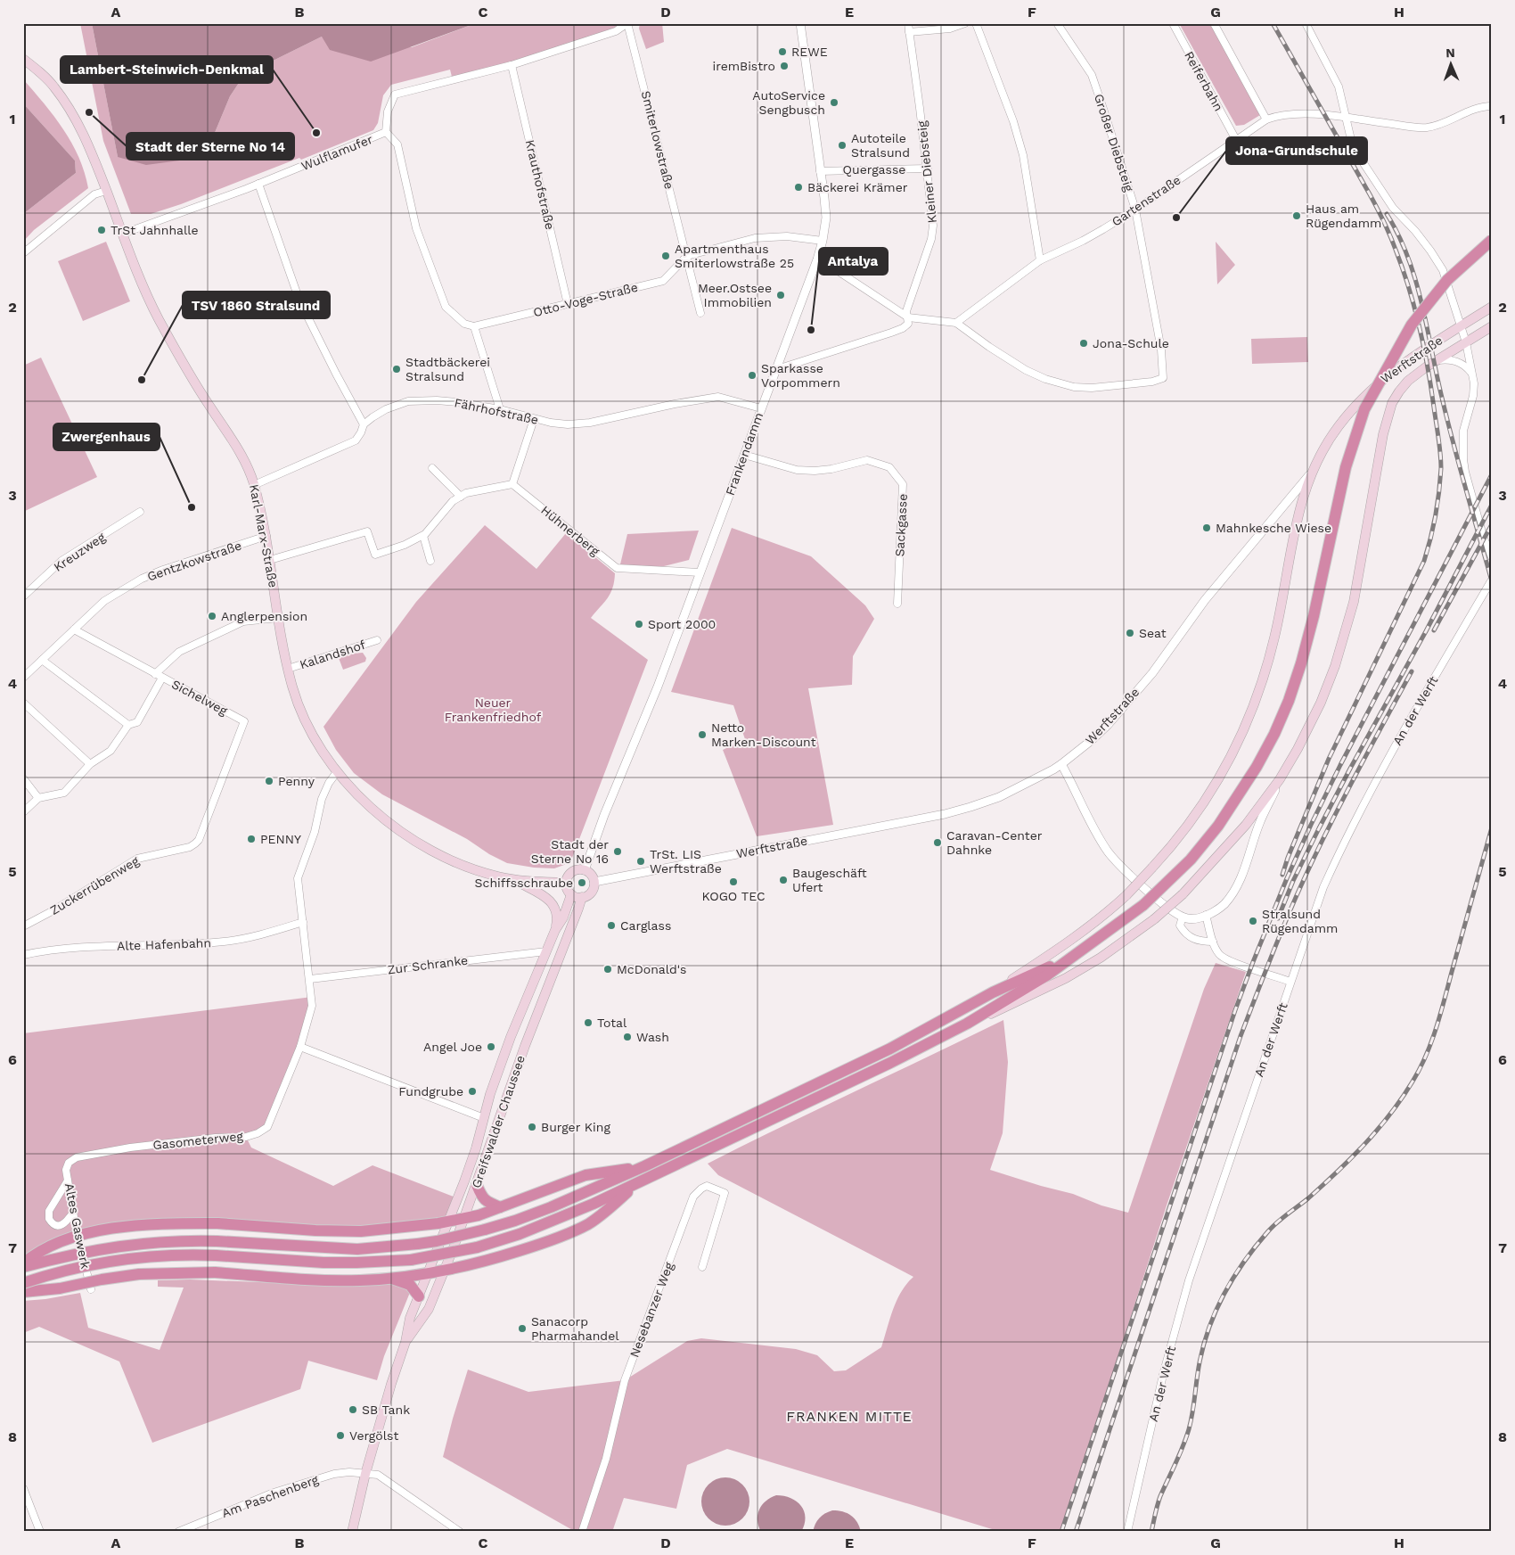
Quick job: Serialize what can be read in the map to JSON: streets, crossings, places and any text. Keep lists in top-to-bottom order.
{
  "streets": {
    "main road": ["Werftstraße", "Karl-Marx-Straße", "Greifswalder Chaussee"],
    "street": [
      "Reiferbahn",
      "Smiterlowstraße",
      "Großer Diebsteig",
      "Wulflamufer",
      "Quergasse",
      "Kleiner Diebsteig",
      "Krauthofstraße",
      "Gartenstraße",
      "Otto-Voge-Straße",
      "Fährhofstraße",
      "Frankendamm",
      "Sackgasse",
      "Hühnerberg",
      "Kreuzweg",
      "Gentzkowstraße",
      "Kalandshof",
      "Sichelweg",
      "An der Werft",
      "Zuckerrübenweg",
      "Alte Hafenbahn",
      "Zur Schranke",
      "Gasometerweg",
      "Altes Gaswerk",
      "Nesebanzer Weg",
      "Am Paschenberg"
    ]
  },
  "crossings": [
    ["Reiferbahn", "Gartenstraße"],
    ["Smiterlowstraße", "Wulflamufer"],
    ["Smiterlowstraße", "Otto-Voge-Straße"],
    ["Großer Diebsteig", "Gartenstraße"],
    ["Wulflamufer", "Krauthofstraße"],
    ["Wulflamufer", "Karl-Marx-Straße"],
    ["Quergasse", "Kleiner Diebsteig"],
    ["Quergasse", "Frankendamm"],
    ["Krauthofstraße", "Otto-Voge-Straße"],
    ["Werftstraße", "Frankendamm"],
    ["Werftstraße", "Karl-Marx-Straße"],
    ["Werftstraße", "Greifswalder Chaussee"],
    ["Fährhofstraße", "Frankendamm"],
    ["Fährhofstraße", "Karl-Marx-Straße"],
    ["Frankendamm", "Sackgasse"],
    ["Frankendamm", "Hühnerberg"],
    ["Frankendamm", "Karl-Marx-Straße"],
    ["Frankendamm", "Greifswalder Chaussee"],
    ["Karl-Marx-Straße", "Gentzkowstraße"],
    ["Karl-Marx-Straße", "Kalandshof"],
    ["Karl-Marx-Straße", "Sichelweg"],
    ["Karl-Marx-Straße", "Greifswalder Chaussee"],
    ["Karl-Marx-Straße", "Gasometerweg"],
    ["Gentzkowstraße", "Sichelweg"],
    ["Sichelweg", "Zuckerrübenweg"],
    ["Alte Hafenbahn", "Gasometerweg"],
    ["Zur Schranke", "Greifswalder Chaussee"],
    ["Zur Schranke", "Gasometerweg"],
    ["Greifswalder Chaussee", "Am Paschenberg"],
    ["Gasometerweg", "Altes Gaswerk"]
  ],
  "districts": ["FRANKEN MITTE"],
  "parks": ["Neuer Frankenfriedhof"],
  "places": [
    "REWE",
    "iremBistro",
    "AutoService Sengbusch",
    "Stadt der Sterne No 14",
    "Lambert-Steinwich-Denkmal",
    "Autoteile Stralsund",
    "Bäckerei Krämer",
    "Haus am Rügendamm",
    "Jona-Grundschule",
    "TrSt Jahnhalle",
    "Apartmenthaus Smiterlowstraße 25",
    "Meer.Ostsee Immobilien",
    "Antalya",
    "Jona-Schule",
    "Stadtbäckerei Stralsund",
    "Sparkasse Vorpommern",
    "TSV 1860 Stralsund",
    "Zwergenhaus",
    "Mahnkesche Wiese",
    "Anglerpension",
    "Sport 2000",
    "Seat",
    "Netto Marken-Discount",
    "Penny",
    "PENNY",
    "Caravan-Center Dahnke",
    "Stadt der Sterne No 16",
    "TrSt. LIS Werftstraße",
    "Baugeschäft Ufert",
    "KOGO TEC",
    "Schiffsschraube",
    "Stralsund Rügendamm",
    "Carglass",
    "McDonald's",
    "Total",
    "Wash",
    "Angel Joe",
    "Fundgrube",
    "Burger King",
    "Sanacorp Pharmahandel",
    "SB Tank",
    "Vergölst"
  ],
  "north": "top",
  "grid": {
    "columns": [
      "A",
      "B",
      "C",
      "D",
      "E",
      "F",
      "G",
      "H"
    ],
    "rows": [
      "1",
      "2",
      "3",
      "4",
      "5",
      "6",
      "7",
      "8"
    ]
  }
}
